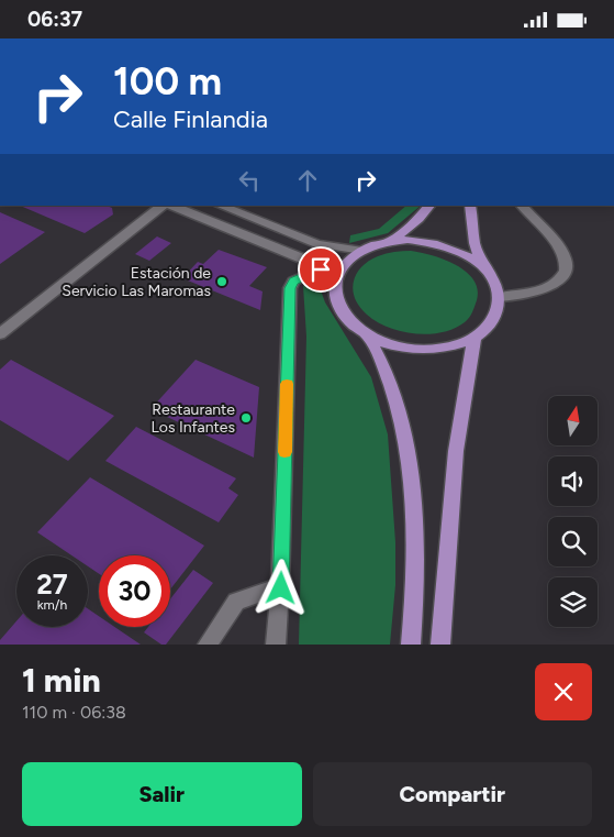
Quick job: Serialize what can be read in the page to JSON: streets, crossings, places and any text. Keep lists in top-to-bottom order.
{
  "places": ["Estación de Servicio Las Maromas", "Restaurante Los Infantes"],
  "north": "top",
  "page": {
    "status": "06:37",
    "turn": ["100 m", "Calle Finlandia"],
    "speed": "27 km/h",
    "limit": "30",
    "heading": ["1 min", "110 m · 06:38"],
    "buttons": ["Salir", "Compartir"]
  }
}
